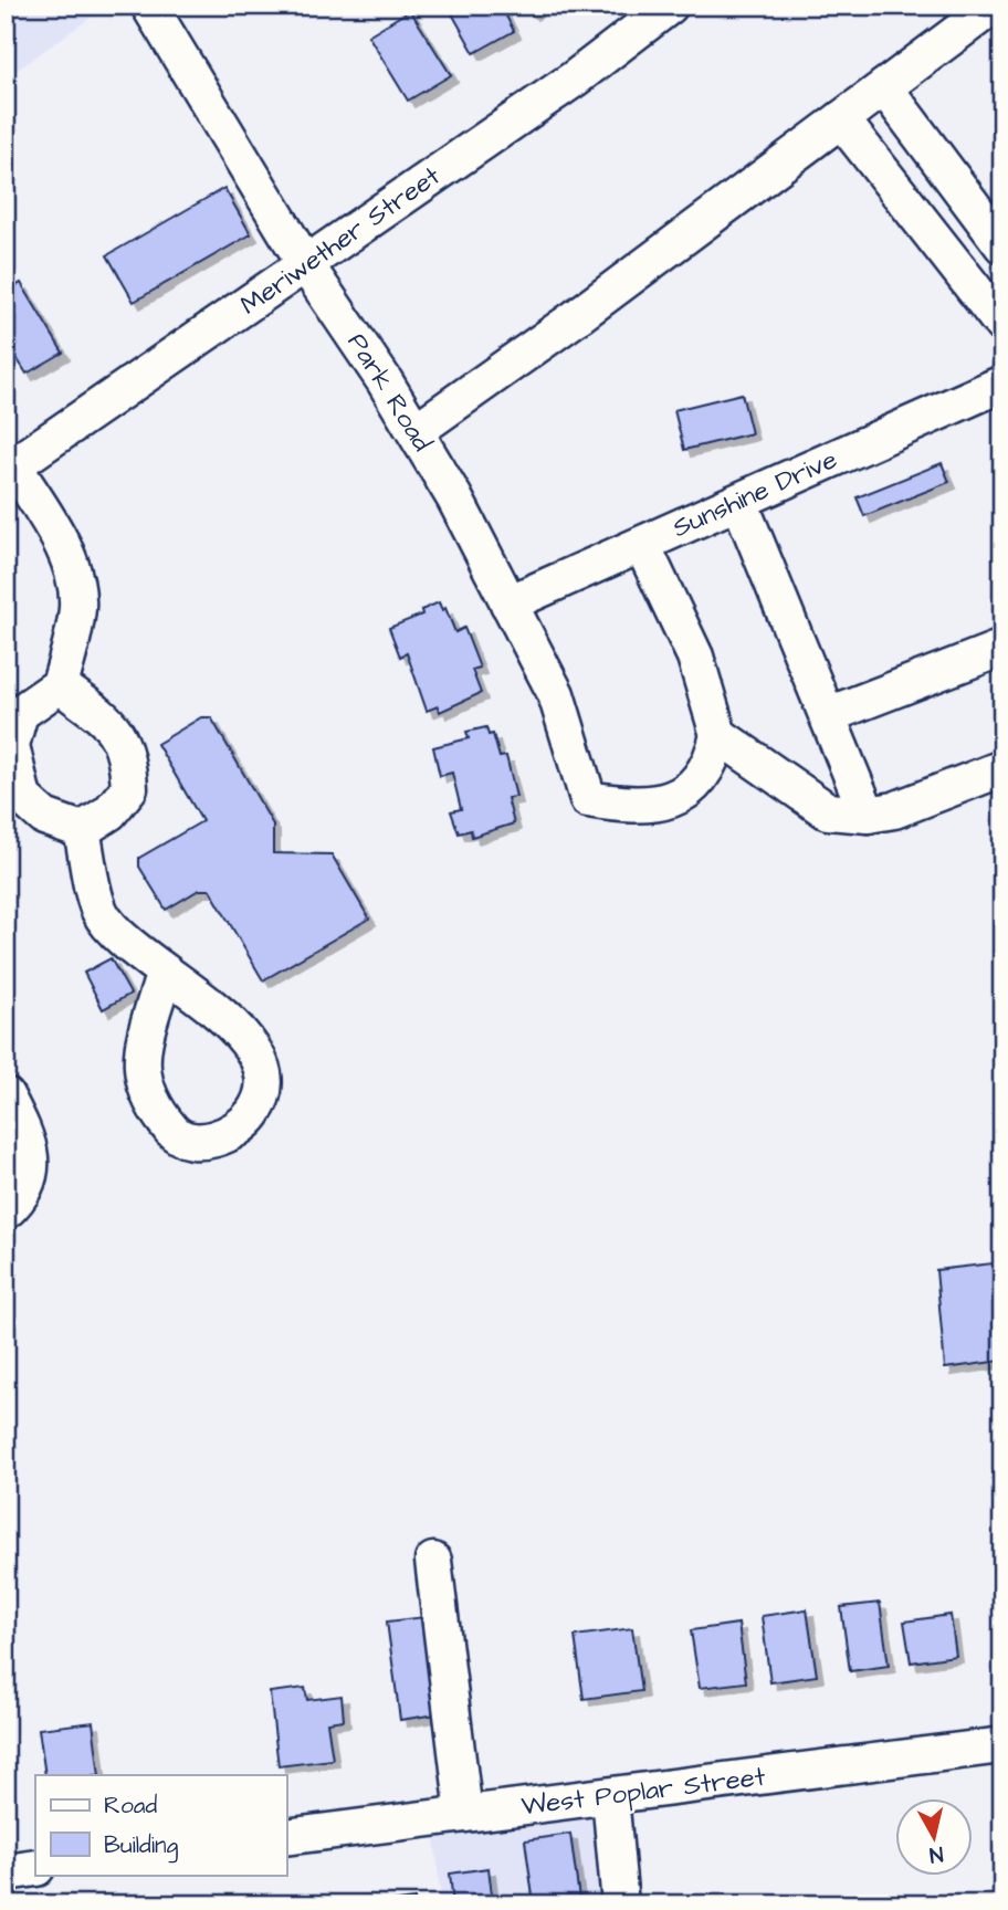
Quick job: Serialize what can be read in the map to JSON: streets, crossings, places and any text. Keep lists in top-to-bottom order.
{
  "streets": {
    "street": [
      "Meriwether Street",
      "Park Road",
      "Sunshine Drive",
      "West Poplar Street"
    ]
  },
  "crossings": [
    ["Meriwether Street", "Park Road"],
    ["Park Road", "Sunshine Drive"]
  ],
  "legend": ["Road", "Building"],
  "north": "bottom"
}
